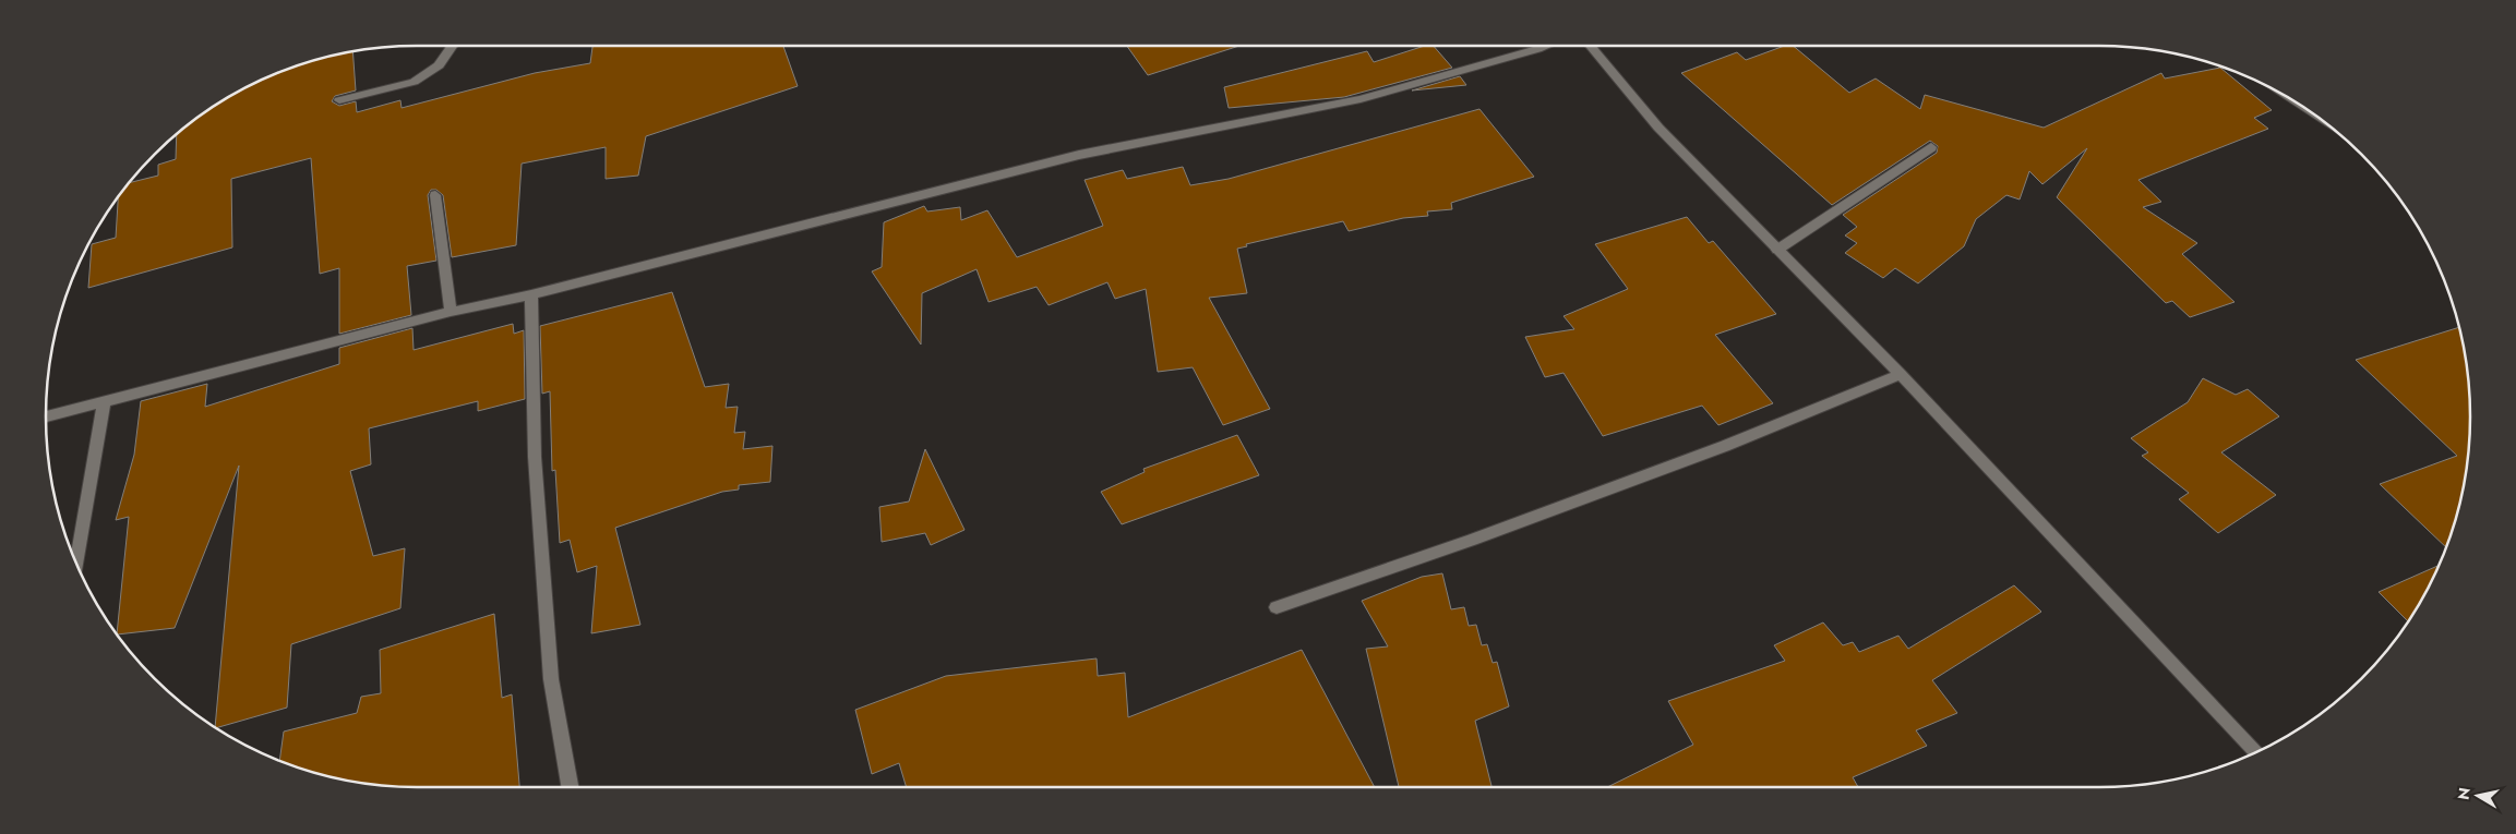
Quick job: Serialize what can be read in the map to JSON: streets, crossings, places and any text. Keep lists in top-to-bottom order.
{
  "north": "left"
}
